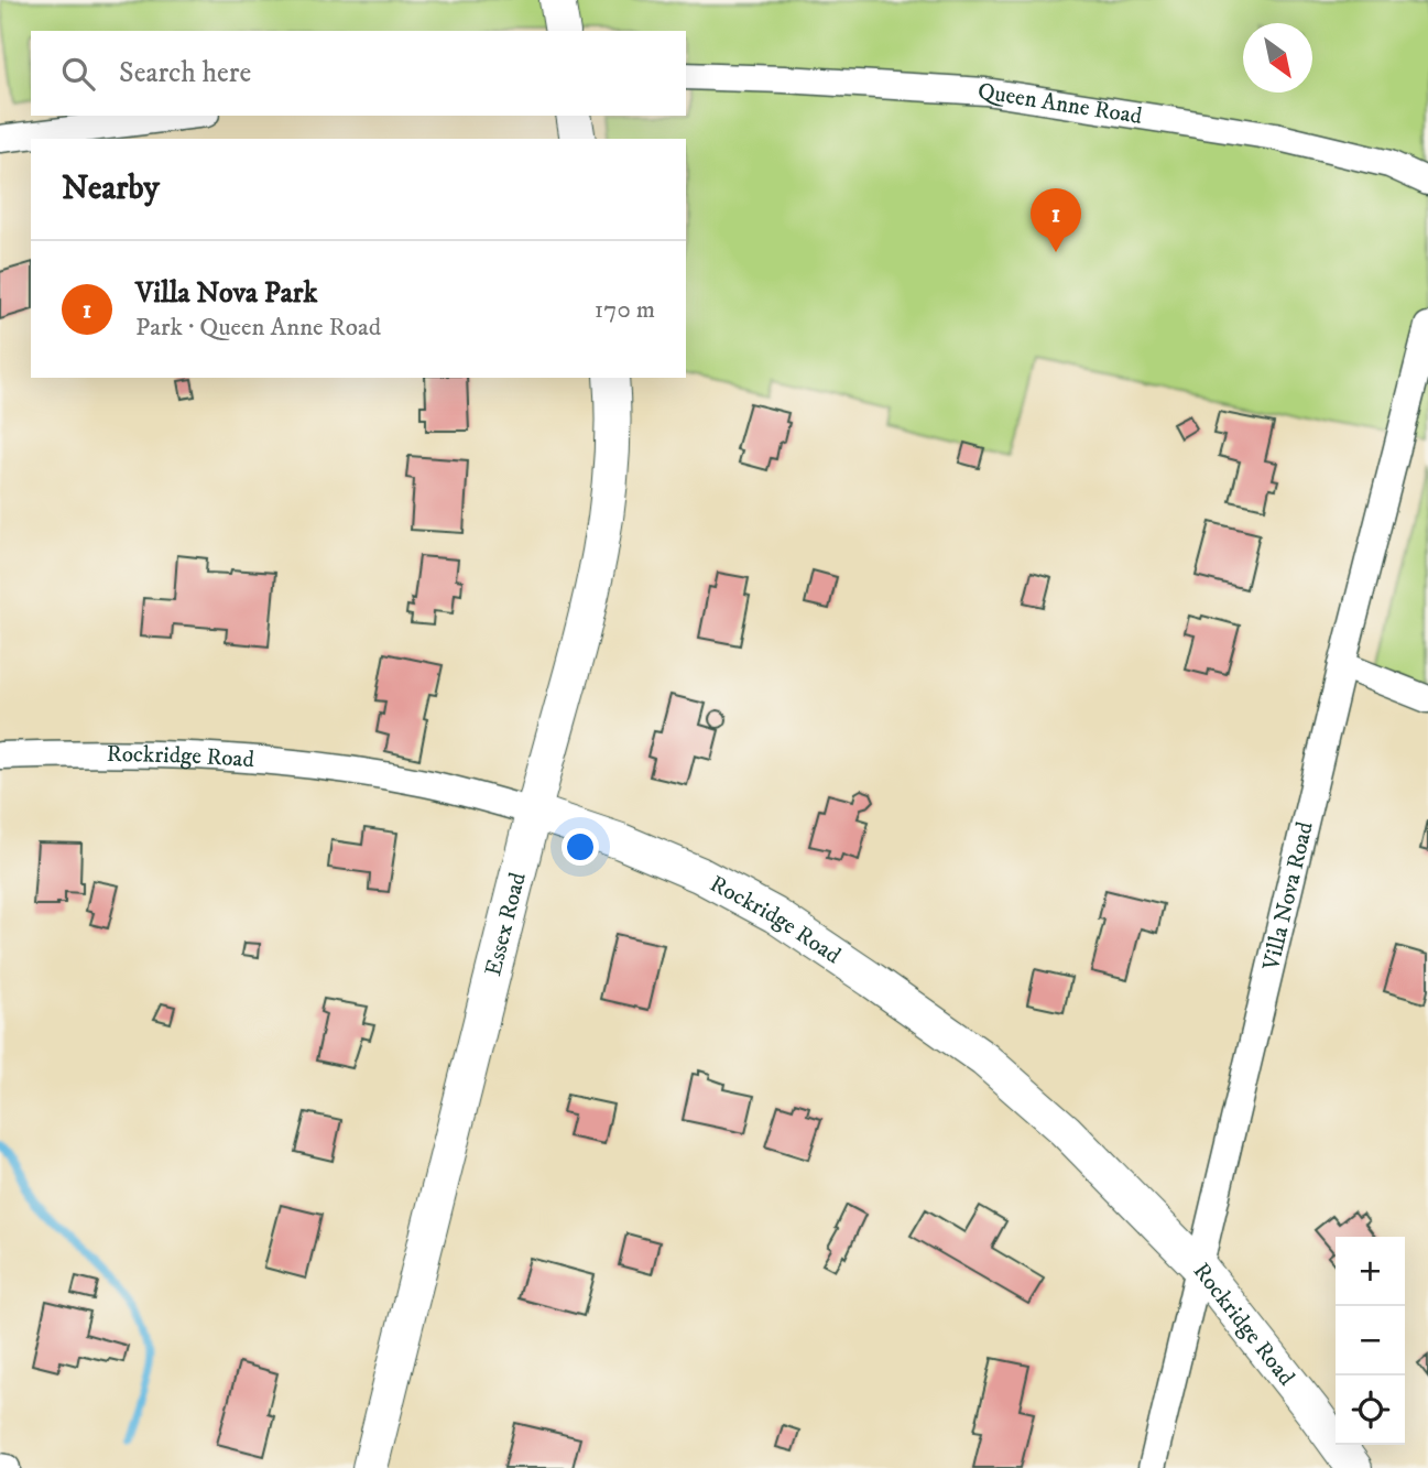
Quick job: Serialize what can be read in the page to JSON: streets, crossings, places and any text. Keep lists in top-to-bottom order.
{
  "streets": {
    "street": [
      "Queen Anne Road",
      "Rockridge Road",
      "Villa Nova Road",
      "Essex Road"
    ]
  },
  "crossings": [
    ["Rockridge Road", "Villa Nova Road"],
    ["Rockridge Road", "Essex Road"]
  ],
  "north": "bottom right",
  "page": {
    "search": "Search here",
    "heading": "Nearby",
    "pins": "1",
    "list": [
      {
        "mark": "1",
        "name": "Villa Nova Park",
        "note": "Park · Queen Anne Road",
        "value": "170 m"
      }
    ],
    "map_buttons": ["+", "−"]
  }
}
